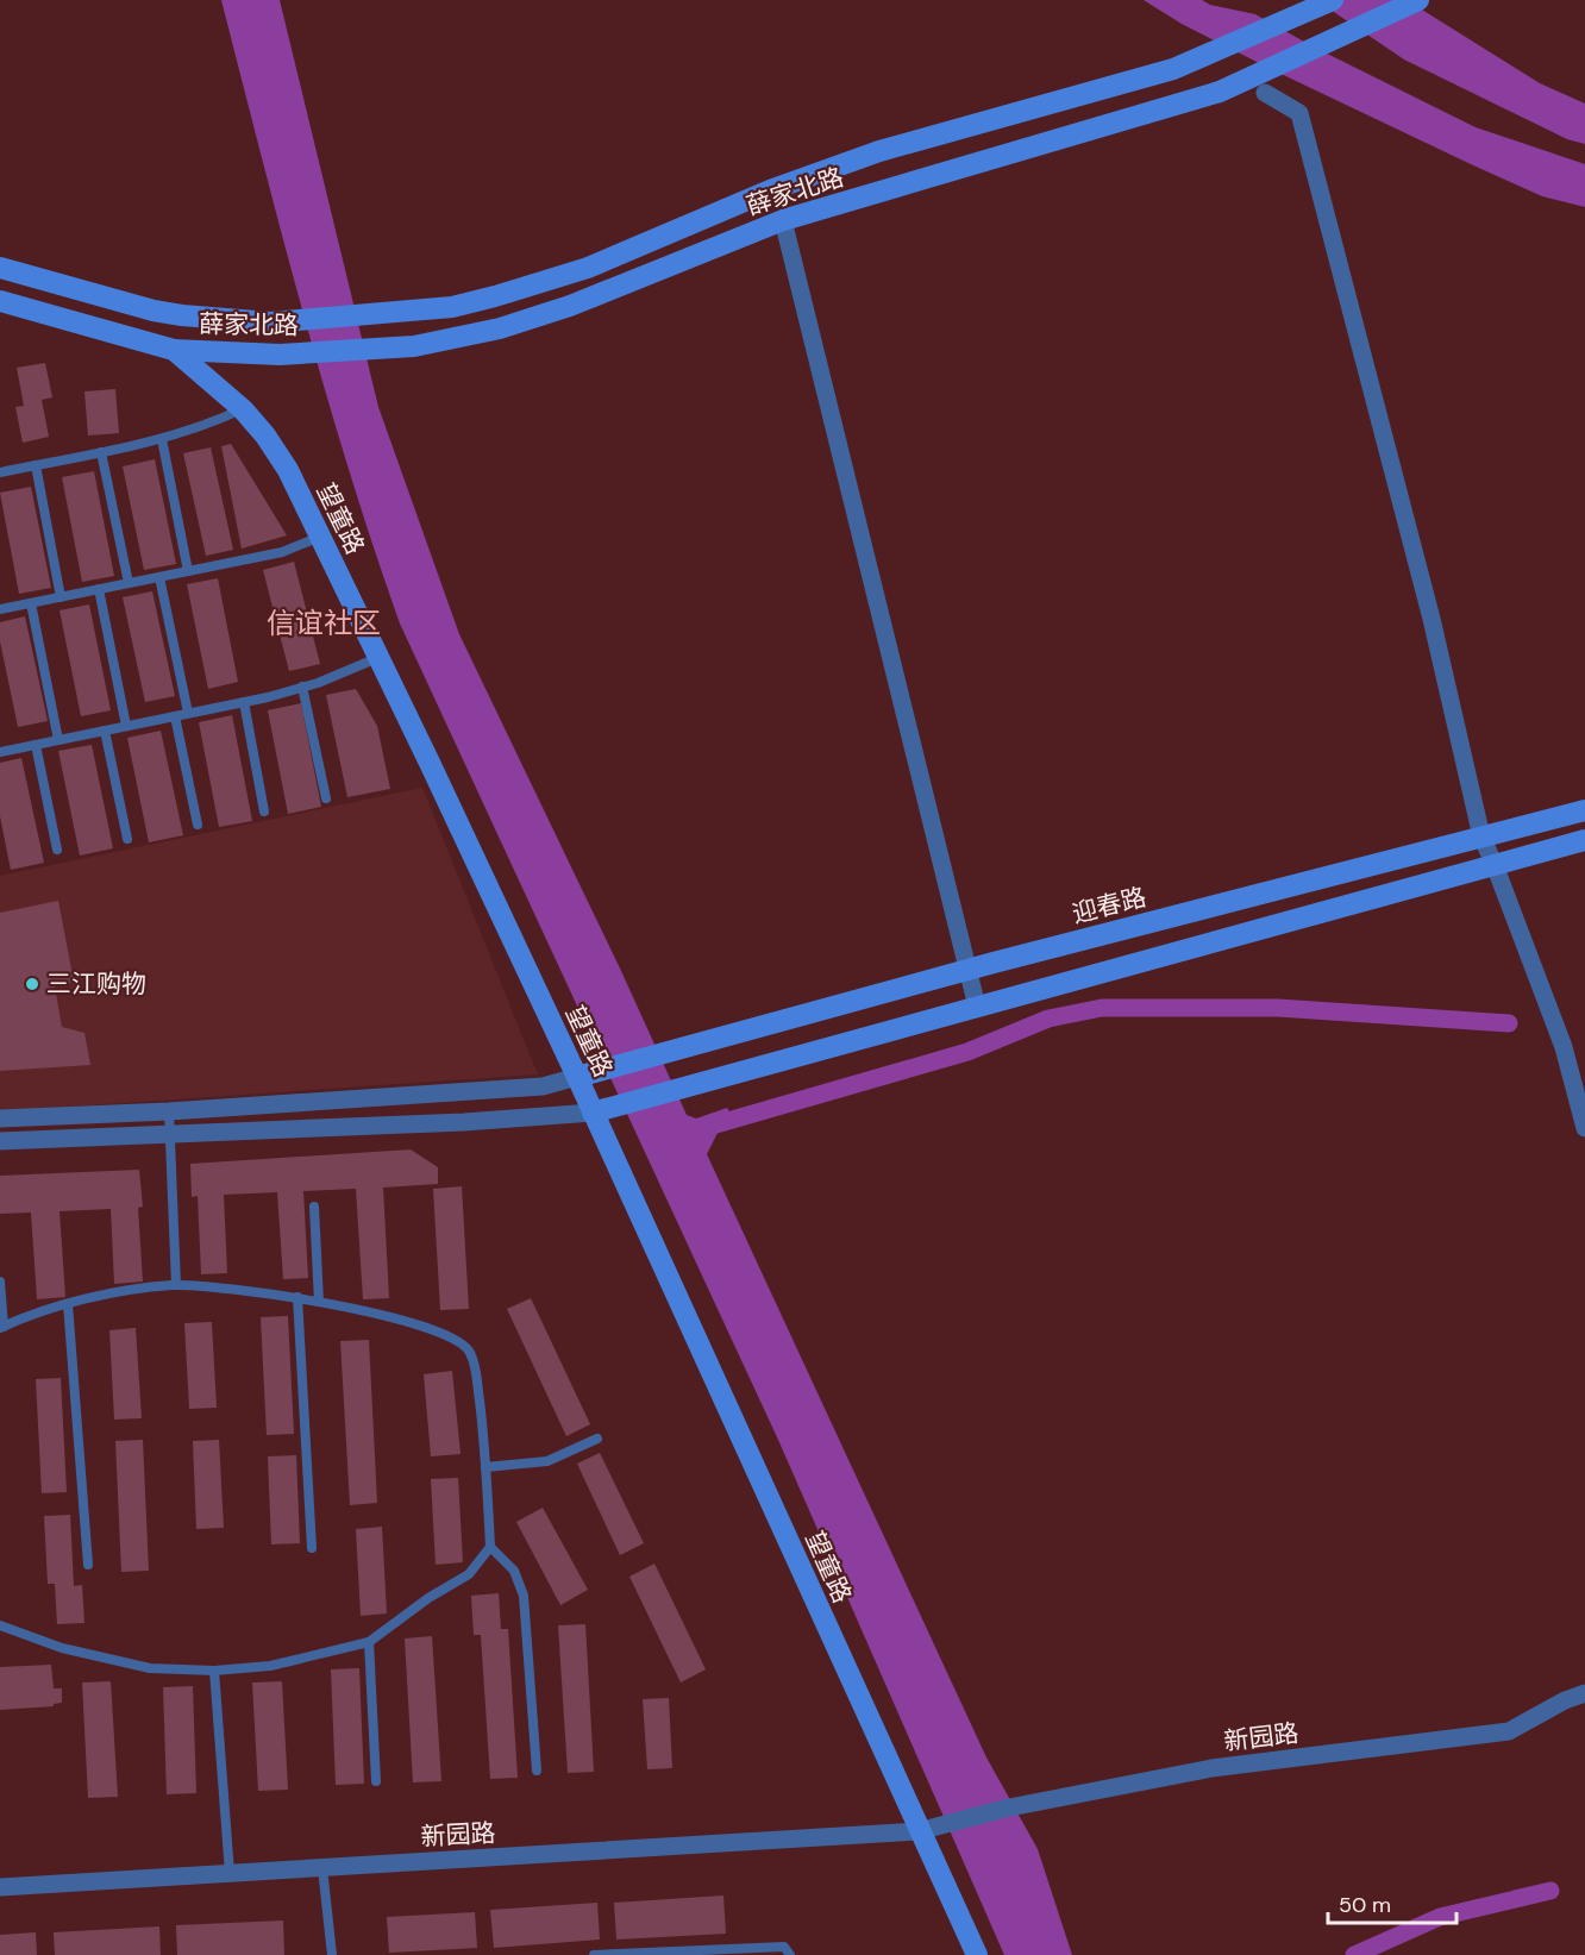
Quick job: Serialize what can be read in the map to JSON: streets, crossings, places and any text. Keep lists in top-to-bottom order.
{
  "streets": {
    "main road": ["薛家北路", "望童路", "迎春路"],
    "street": ["新园路"]
  },
  "crossings": [
    ["薛家北路", "望童路"],
    ["望童路", "迎春路"],
    ["望童路", "新园路"]
  ],
  "districts": ["信谊社区"],
  "places": ["三江购物"],
  "scale_bar": "50 m"
}
